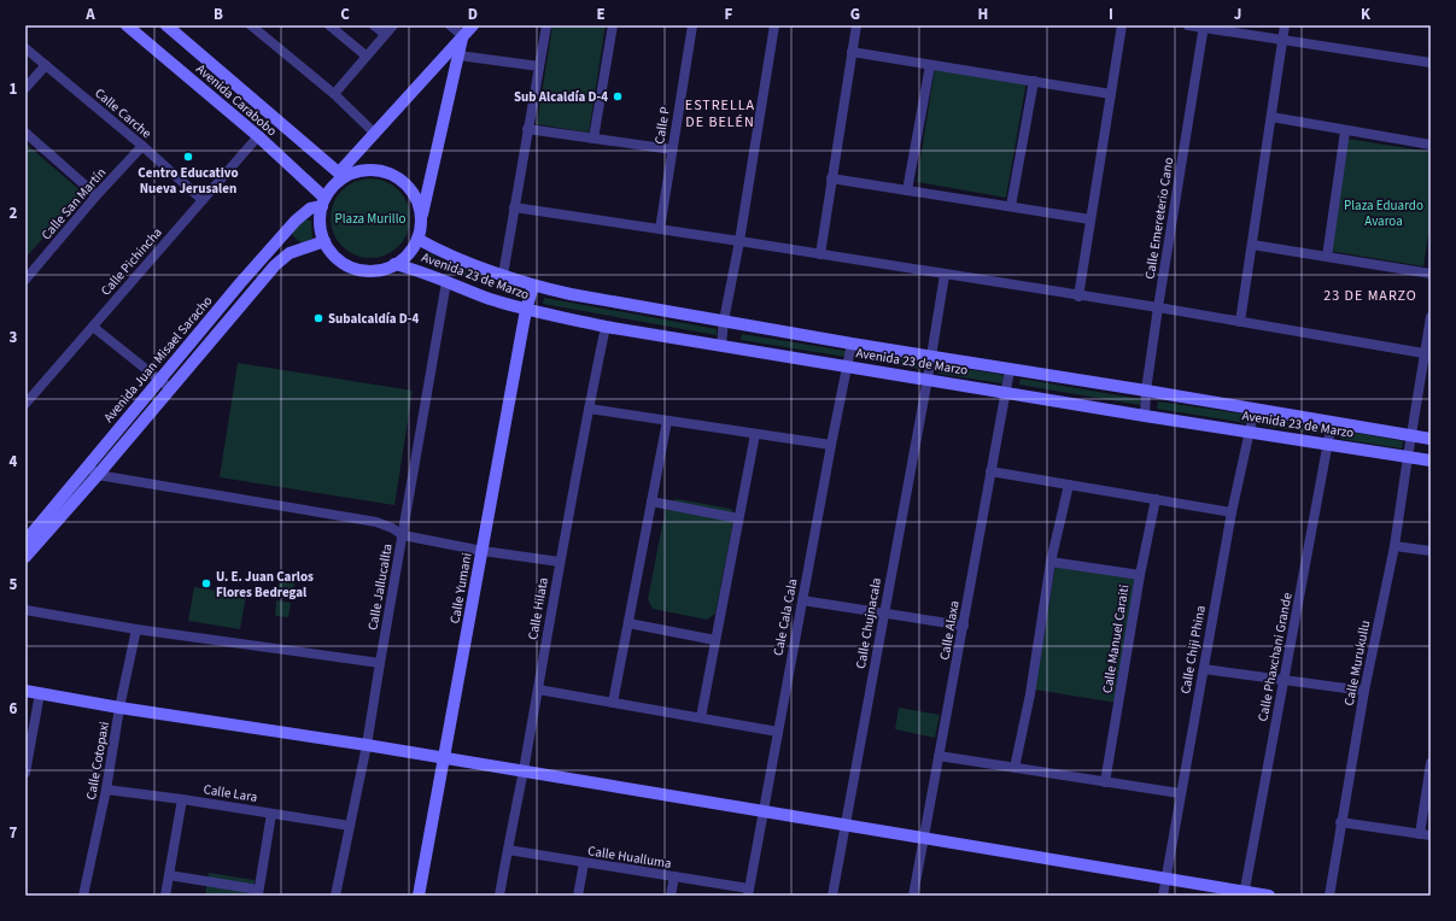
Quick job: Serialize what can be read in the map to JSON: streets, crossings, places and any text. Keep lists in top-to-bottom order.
{
  "streets": {
    "street": [
      "Avenida Carabobo",
      "Calle Carche",
      "Calle P",
      "Calle San Martín",
      "Calle Emereterio Cano",
      "Calle Pichincha",
      "Avenida 23 de Marzo",
      "Avenida Juan Misael Saracho",
      "Calle Jallucallta",
      "Calle Yumani",
      "Calle Hilata",
      "Cale Cala Cala",
      "Calle Chujnacala",
      "Calle Alaxa",
      "Calle Manuel Caraiti",
      "Calle Chiji Phina",
      "Calle Phaxchani Grande",
      "Calle Murukullu",
      "Calle Cotopaxi",
      "Calle Lara",
      "Calle Hualluma"
    ]
  },
  "crossings": [
    ["Avenida Carabobo", "Calle Pichincha"],
    ["Avenida Carabobo", "Avenida 23 de Marzo"],
    ["Avenida Carabobo", "Avenida Juan Misael Saracho"],
    ["Calle Carche", "Calle San Martín"],
    ["Calle Carche", "Calle Pichincha"],
    ["Calle Emereterio Cano", "Avenida 23 de Marzo"],
    ["Avenida 23 de Marzo", "Avenida Juan Misael Saracho"],
    ["Avenida 23 de Marzo", "Calle Jallucallta"],
    ["Avenida 23 de Marzo", "Calle Yumani"],
    ["Avenida 23 de Marzo", "Calle Hilata"],
    ["Avenida 23 de Marzo", "Cale Cala Cala"],
    ["Avenida 23 de Marzo", "Calle Chujnacala"],
    ["Avenida 23 de Marzo", "Calle Alaxa"],
    ["Avenida 23 de Marzo", "Calle Chiji Phina"],
    ["Avenida 23 de Marzo", "Calle Phaxchani Grande"],
    ["Avenida 23 de Marzo", "Calle Murukullu"],
    ["Calle Jallucallta", "Calle Lara"],
    ["Calle Hilata", "Calle Hualluma"],
    ["Cale Cala Cala", "Calle Hualluma"],
    ["Calle Cotopaxi", "Calle Lara"]
  ],
  "districts": ["ESTRELLA DE BELÉN", "23 DE MARZO"],
  "parks": ["Plaza Eduardo Avaroa", "Plaza Murillo"],
  "places": [
    "Sub Alcaldía D-4",
    "Centro Educativo Nueva Jerusalen",
    "Subalcaldía D-4",
    "U. E. Juan Carlos Flores Bedregal"
  ],
  "grid": {
    "columns": [
      "A",
      "B",
      "C",
      "D",
      "E",
      "F",
      "G",
      "H",
      "I",
      "J",
      "K"
    ],
    "rows": [
      "1",
      "2",
      "3",
      "4",
      "5",
      "6",
      "7"
    ]
  }
}
